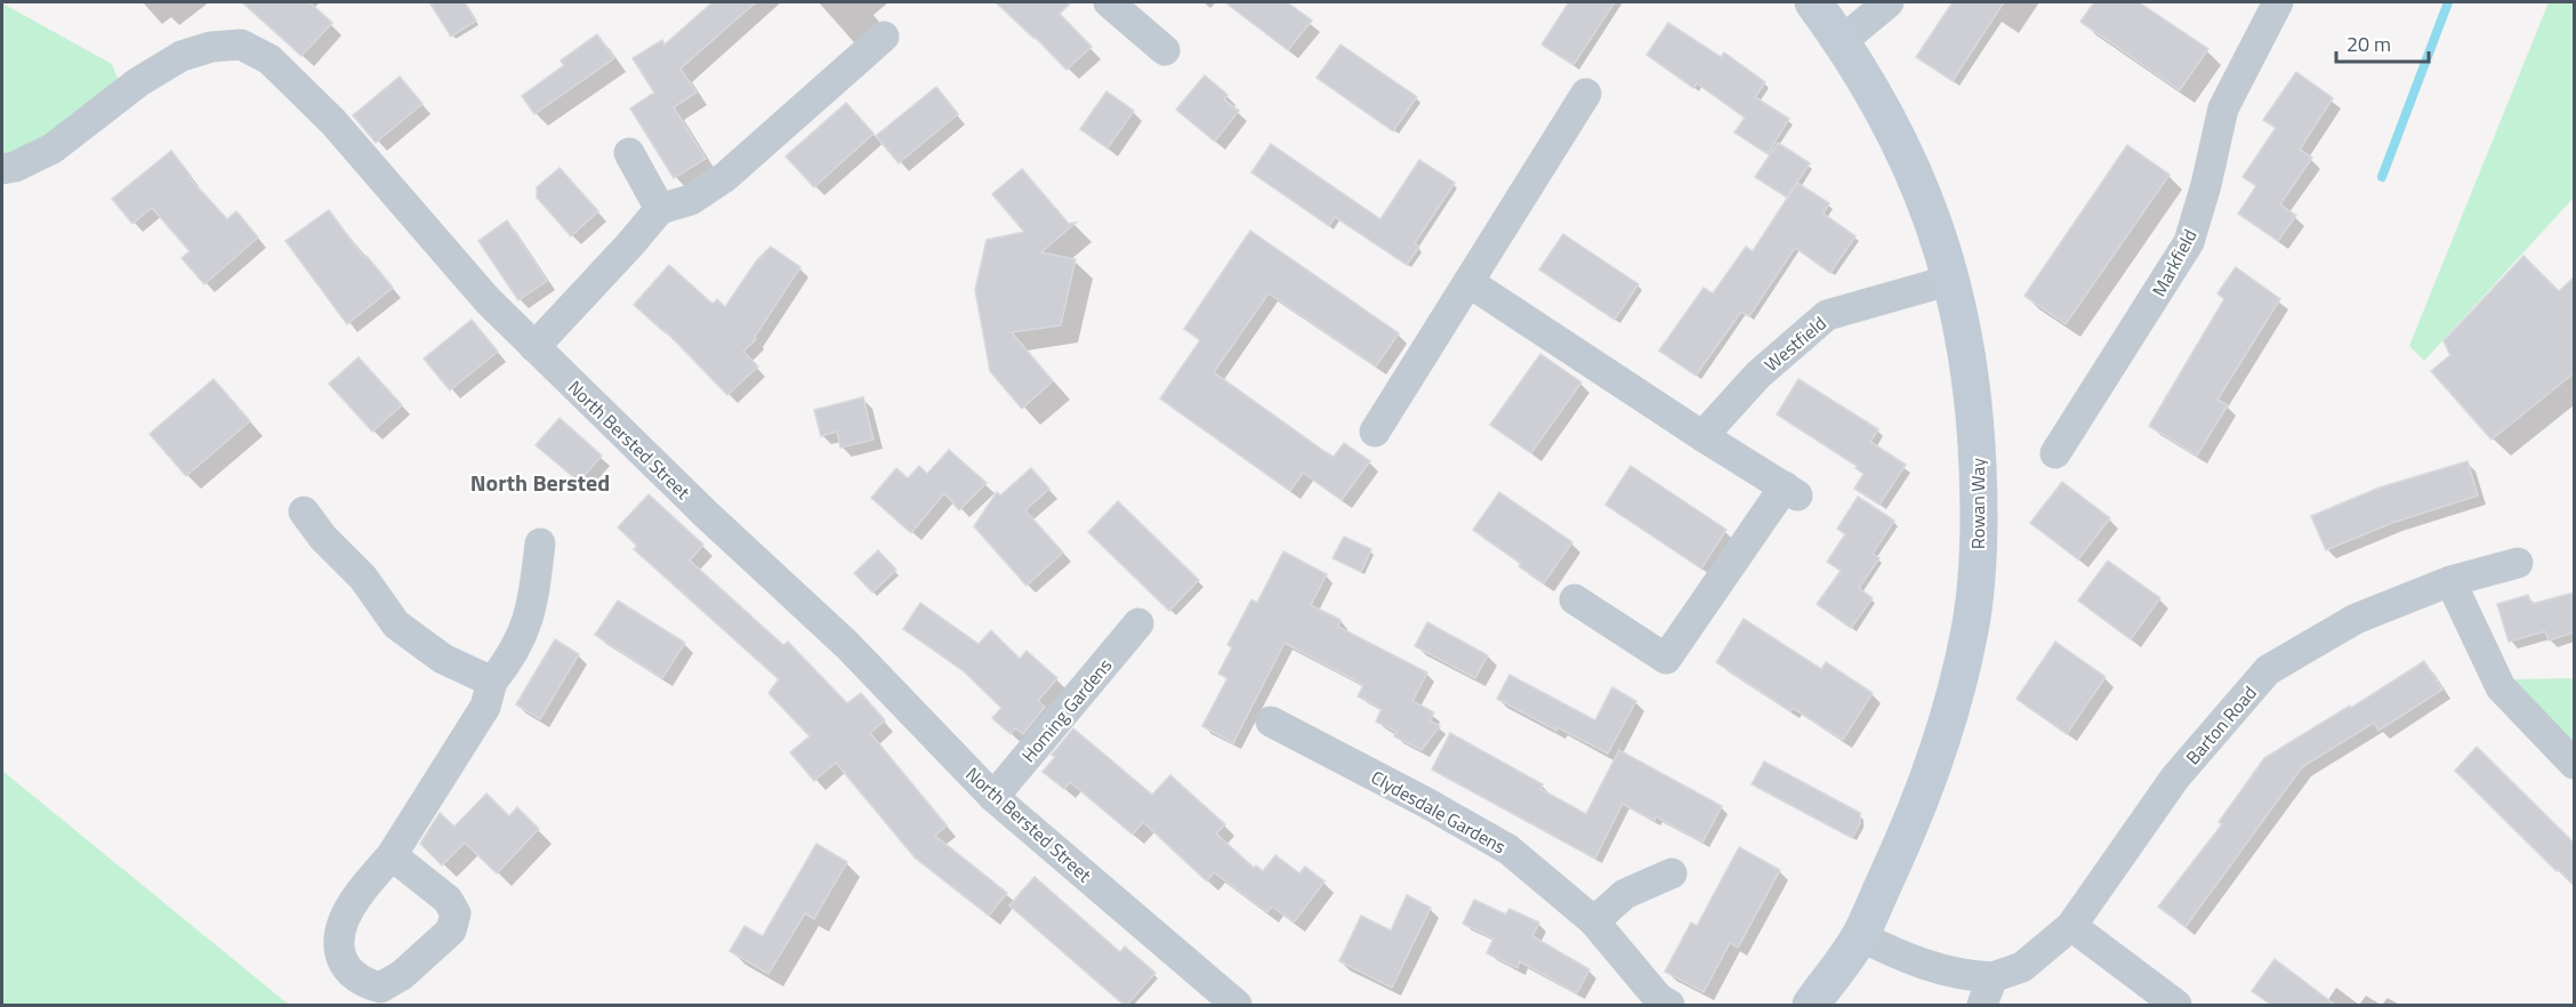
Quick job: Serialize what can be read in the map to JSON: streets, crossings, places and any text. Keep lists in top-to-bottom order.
{
  "streets": {
    "street": [
      "Markfield",
      "Westfield",
      "North Bersted Street",
      "Rowan Way",
      "Homing Gardens",
      "Barton Road",
      "Clydesdale Gardens"
    ]
  },
  "crossings": [
    ["Westfield", "Rowan Way"],
    ["North Bersted Street", "Homing Gardens"],
    ["Rowan Way", "Barton Road"]
  ],
  "districts": ["North Bersted"],
  "scale_bar": "20 m"
}
